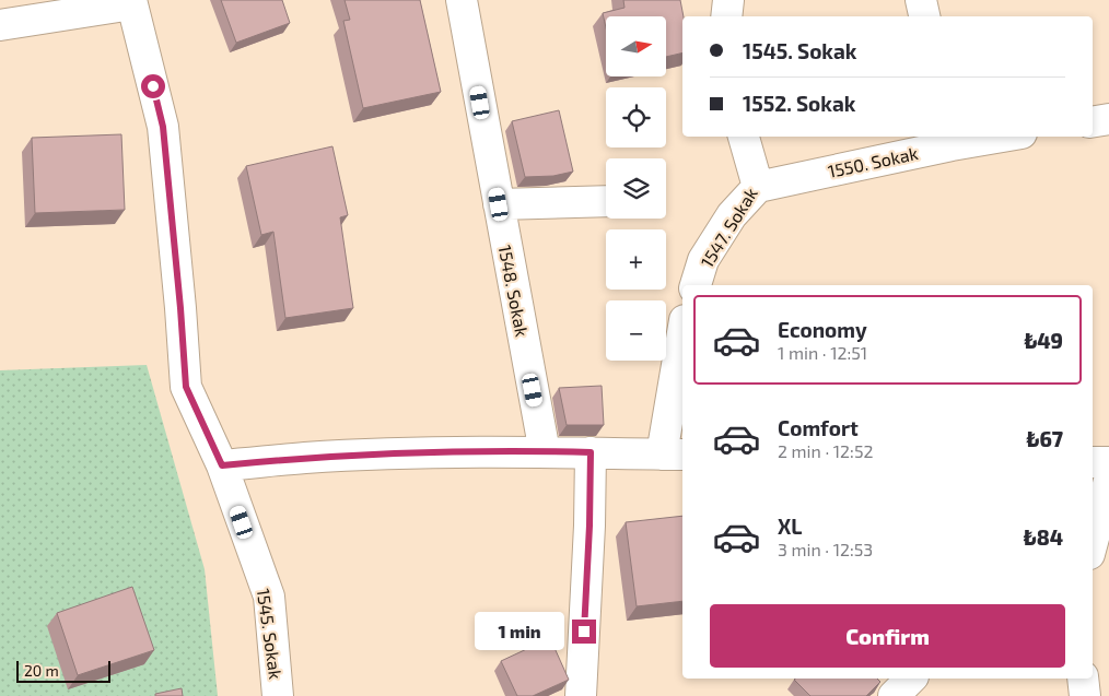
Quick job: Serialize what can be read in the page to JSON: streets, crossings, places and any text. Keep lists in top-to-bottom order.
{
  "streets": {
    "street": [
      "1550. Sokak",
      "1547. Sokak",
      "1548. Sokak",
      "1545. Sokak"
    ]
  },
  "crossings": [
    ["1550. Sokak", "1547. Sokak"]
  ],
  "scale_bar": "20 m",
  "north": "right",
  "page": {
    "map_buttons": ["+", "−"],
    "banner": ["1545. Sokak", "1552. Sokak"],
    "list": [
      {
        "name": "Economy",
        "note": "1 min · 12:51",
        "value": "₺49"
      },
      {
        "name": "Comfort",
        "note": "2 min · 12:52",
        "value": "₺67"
      },
      {
        "name": "XL",
        "note": "3 min · 12:53",
        "value": "₺84"
      }
    ],
    "buttons": "Confirm",
    "bubble": "1 min",
    "scale": "20 m"
  }
}
